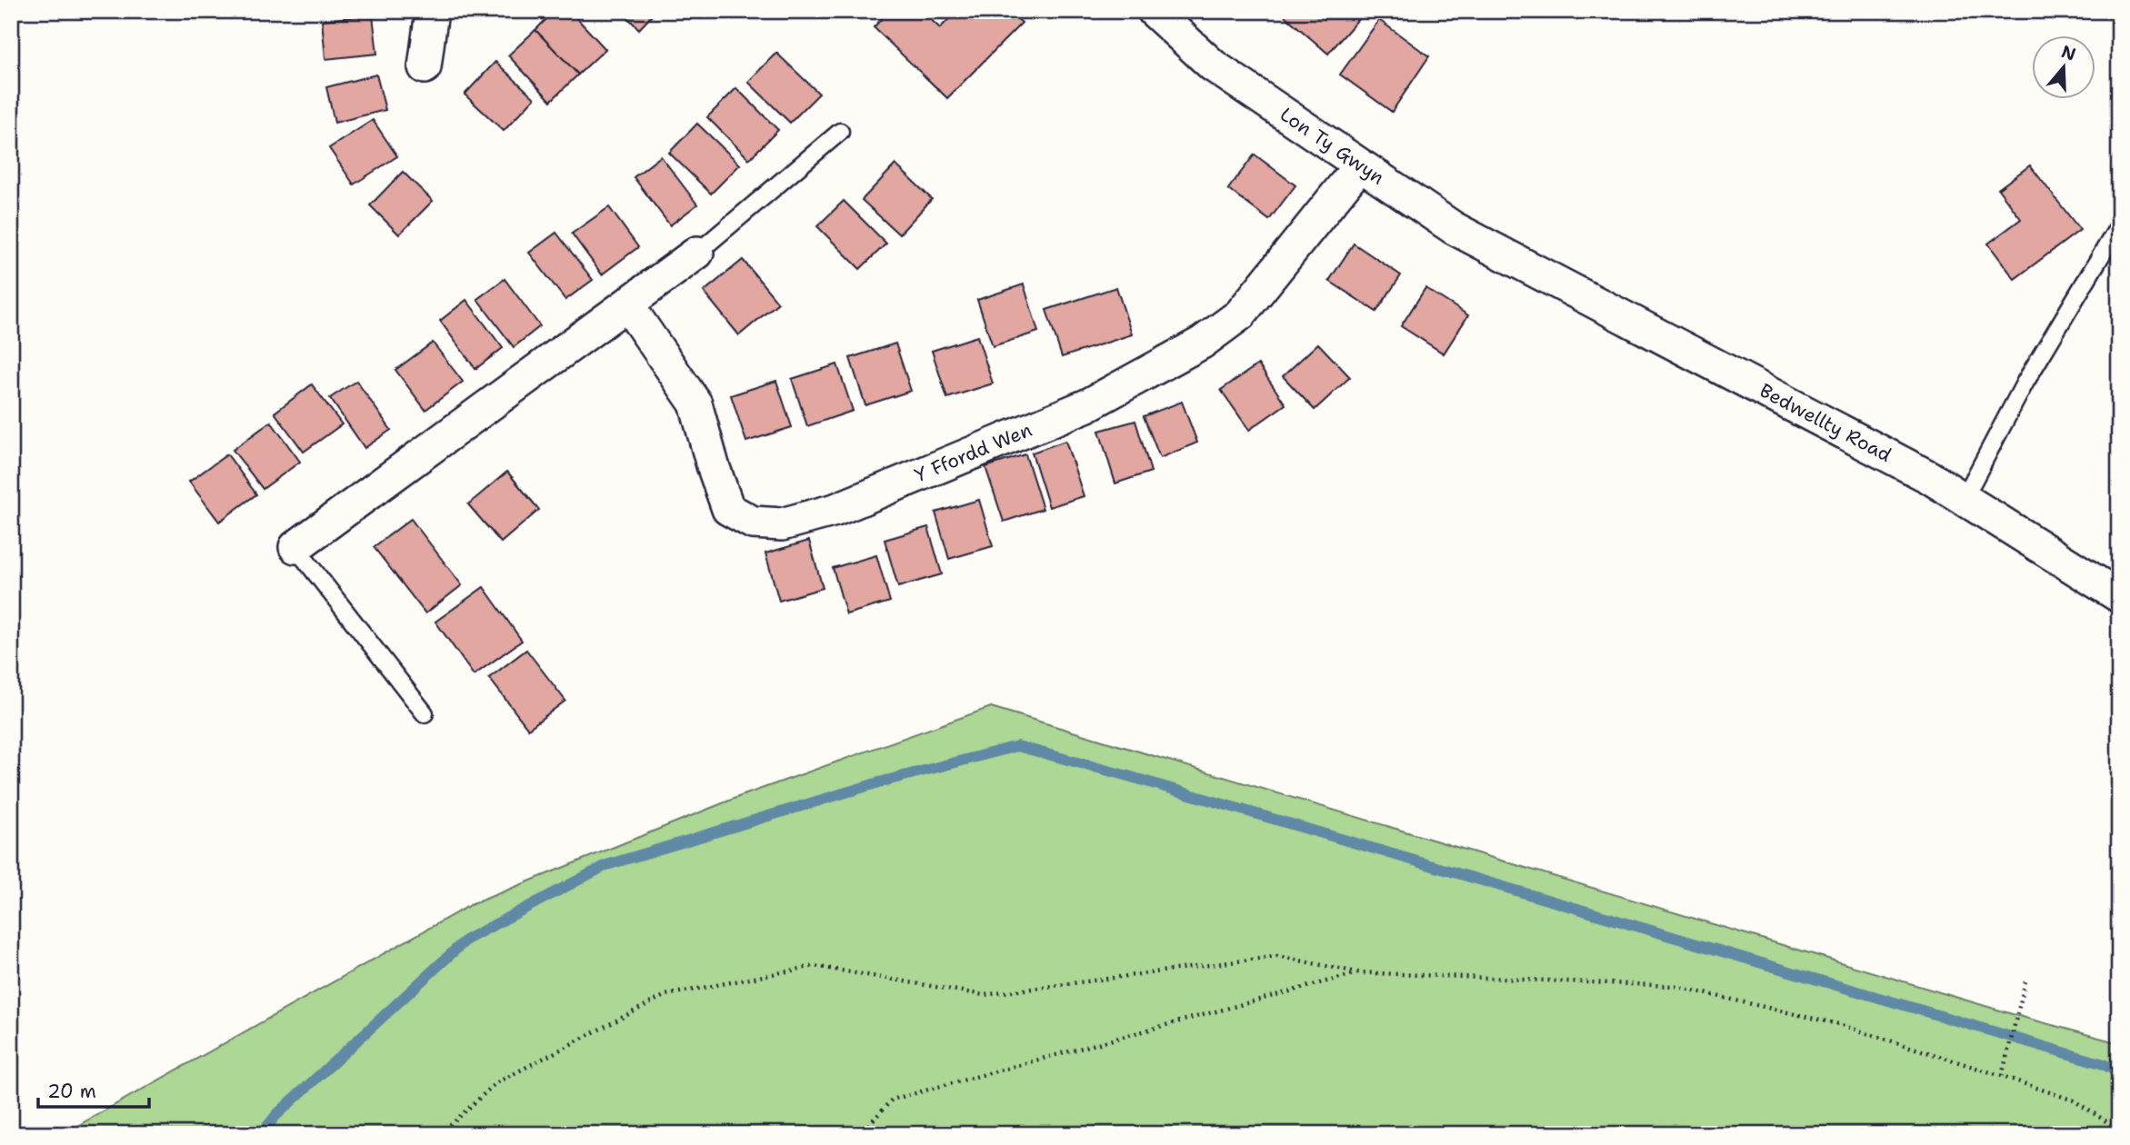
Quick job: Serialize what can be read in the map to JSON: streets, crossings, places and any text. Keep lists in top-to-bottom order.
{
  "streets": {
    "street": ["Lon Ty Gwyn", "Bedwellty Road", "Y Ffordd Wen"]
  },
  "crossings": [
    ["Lon Ty Gwyn", "Bedwellty Road"],
    ["Lon Ty Gwyn", "Y Ffordd Wen"]
  ],
  "scale_bar": "20 m",
  "north": "top"
}
